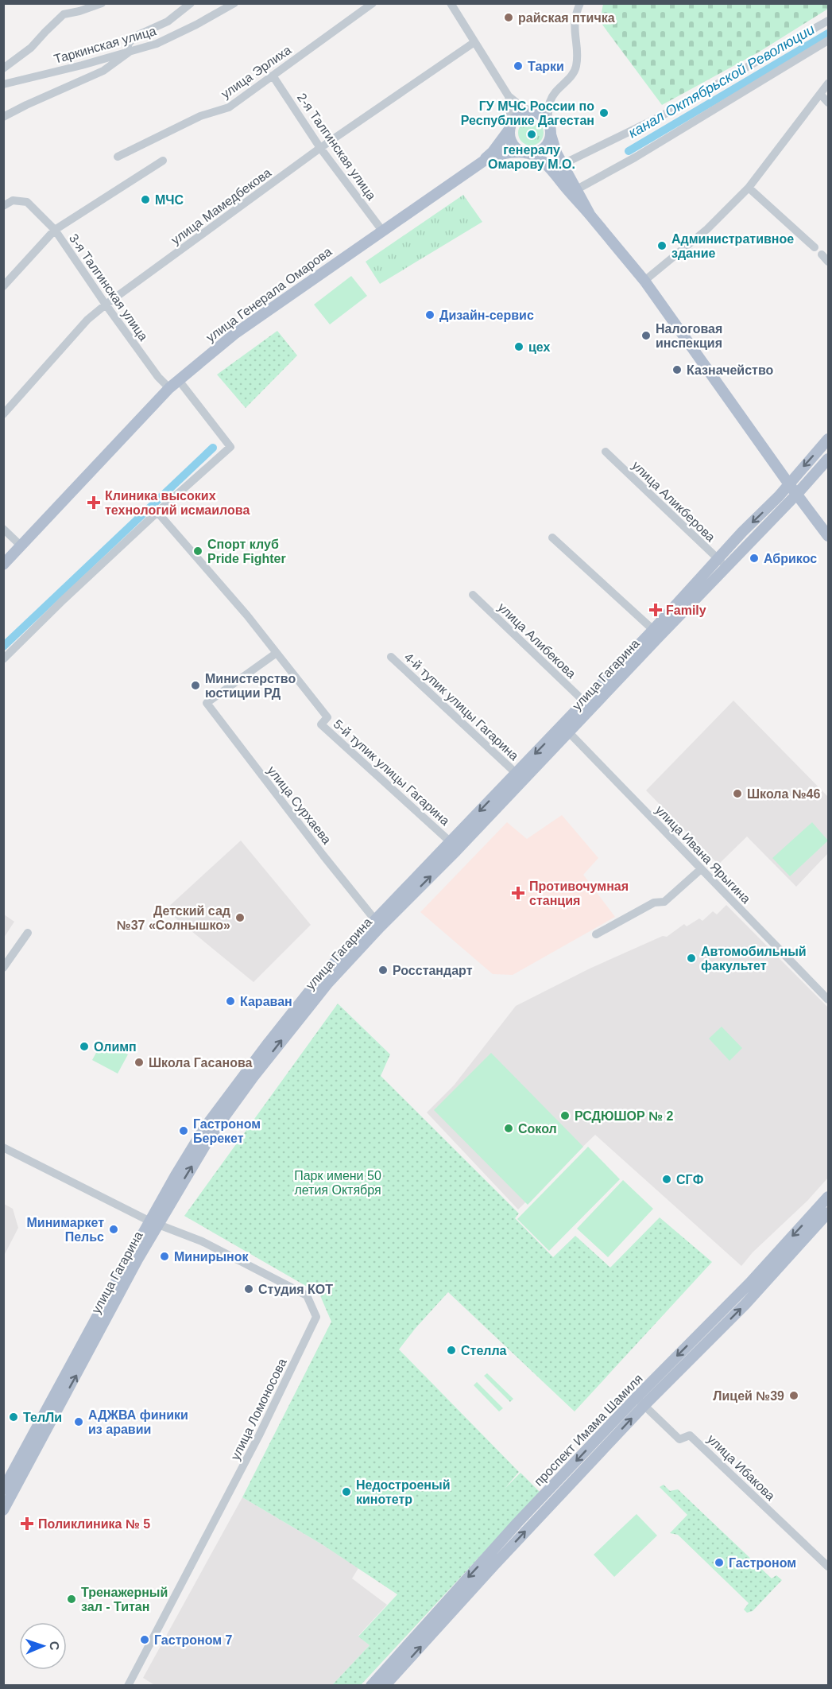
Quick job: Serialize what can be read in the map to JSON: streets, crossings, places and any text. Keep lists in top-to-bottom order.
{
  "streets": {
    "main road": ["улица Генерала Омарова", "улица Гагарина", "проспект Имама Шамиля"],
    "street": [
      "Таркинская улица",
      "улица Эрлиха",
      "2-я Талгинская улица",
      "улица Мамедбекова",
      "3-я Талгинская улица",
      "улица Аликберова",
      "улица Алибекова",
      "4-й тупик улицы Гагарина",
      "5-й тупик улицы Гагарина",
      "улица Сурхаева",
      "улица Ивана Ярыгина",
      "улица Ломоносова",
      "улица Ибакова"
    ]
  },
  "crossings": [
    ["улица Эрлиха", "2-я Талгинская улица"],
    ["2-я Талгинская улица", "улица Мамедбекова"],
    ["2-я Талгинская улица", "улица Генерала Омарова"],
    ["улица Мамедбекова", "3-я Талгинская улица"],
    ["3-я Талгинская улица", "улица Генерала Омарова"],
    ["улица Аликберова", "улица Гагарина"],
    ["улица Алибекова", "улица Гагарина"],
    ["улица Гагарина", "4-й тупик улицы Гагарина"],
    ["улица Гагарина", "5-й тупик улицы Гагарина"],
    ["улица Гагарина", "улица Сурхаева"],
    ["улица Гагарина", "улица Ивана Ярыгина"],
    ["улица Гагарина", "улица Ломоносова"],
    ["5-й тупик улицы Гагарина", "улица Сурхаева"],
    ["проспект Имама Шамиля", "улица Ибакова"]
  ],
  "water": ["канал Октябрьской Революции"],
  "parks": ["Парк имени 50 летия Октября"],
  "places": {
    "other": [
      "райская птичка",
      "Тарки",
      "ГУ МЧС России по Республике Дагестан",
      "генералу Омарову М.О.",
      "МЧС",
      "Административное здание",
      "Дизайн-сервис",
      "Налоговая инспекция",
      "цех",
      "Казначейство",
      "Спорт клуб Pride Fighter",
      "Абрикос",
      "Министерство юстиции РД",
      "Школа №46",
      "Детский сад №37 «Солнышко»",
      "Автомобильный факультет",
      "Росстандарт",
      "Караван",
      "Олимп",
      "Школа Гасанова",
      "РСДЮШОР № 2",
      "Сокол",
      "Гастроном Берекет",
      "СГФ",
      "Минимаркет Пельс",
      "Минирынок",
      "Студия КОТ",
      "Стелла",
      "Лицей №39",
      "ТелЛи",
      "АДЖВА финики из аравии",
      "Недостроеный кинотетр",
      "Гастроном",
      "Тренажерный зал - Титан",
      "Гастроном 7"
    ],
    "health": [
      "Клиника высоких технологий исмаилова",
      "Family",
      "Противочумная станция",
      "Поликлиника № 5"
    ]
  },
  "north": "right"
}
